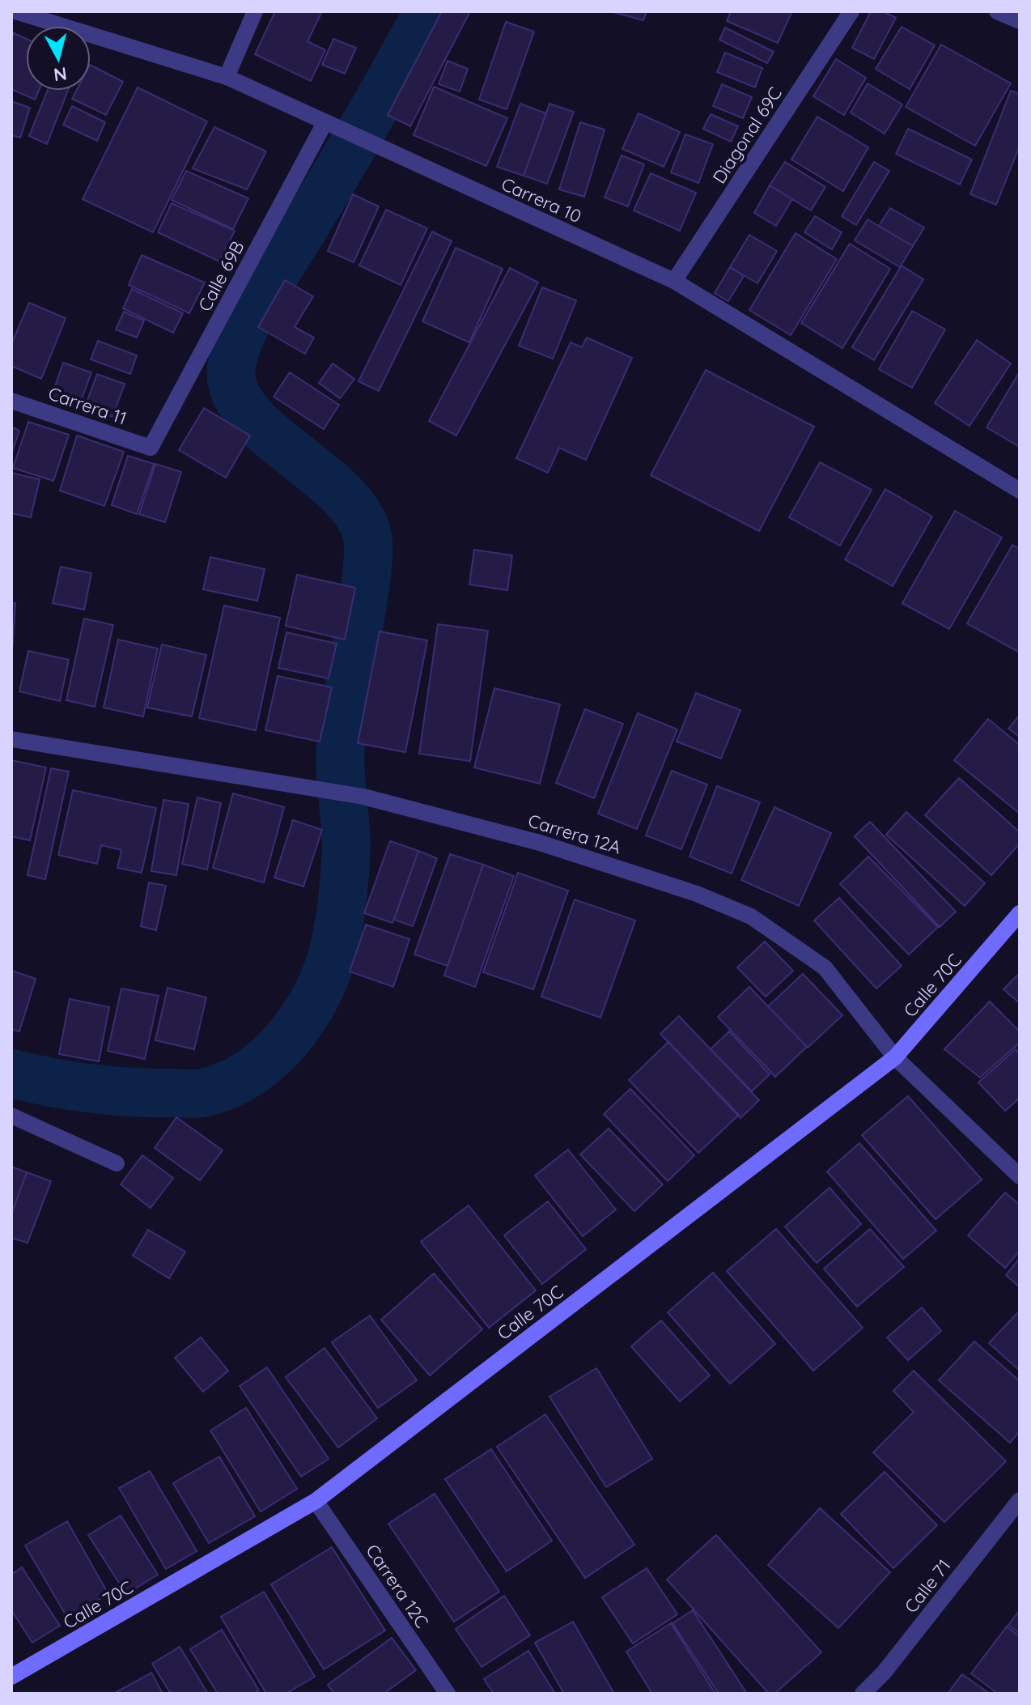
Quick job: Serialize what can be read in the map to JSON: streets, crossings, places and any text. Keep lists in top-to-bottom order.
{
  "streets": {
    "street": [
      "Diagonal 69C",
      "Carrera 10",
      "Calle 69B",
      "Carrera 11",
      "Carrera 12A",
      "Calle 70C",
      "Carrera 12C",
      "Calle 71"
    ]
  },
  "crossings": [
    ["Diagonal 69C", "Carrera 10"],
    ["Carrera 10", "Calle 69B"],
    ["Calle 69B", "Carrera 11"],
    ["Carrera 12A", "Calle 70C"],
    ["Calle 70C", "Carrera 12C"]
  ],
  "north": "bottom"
}
